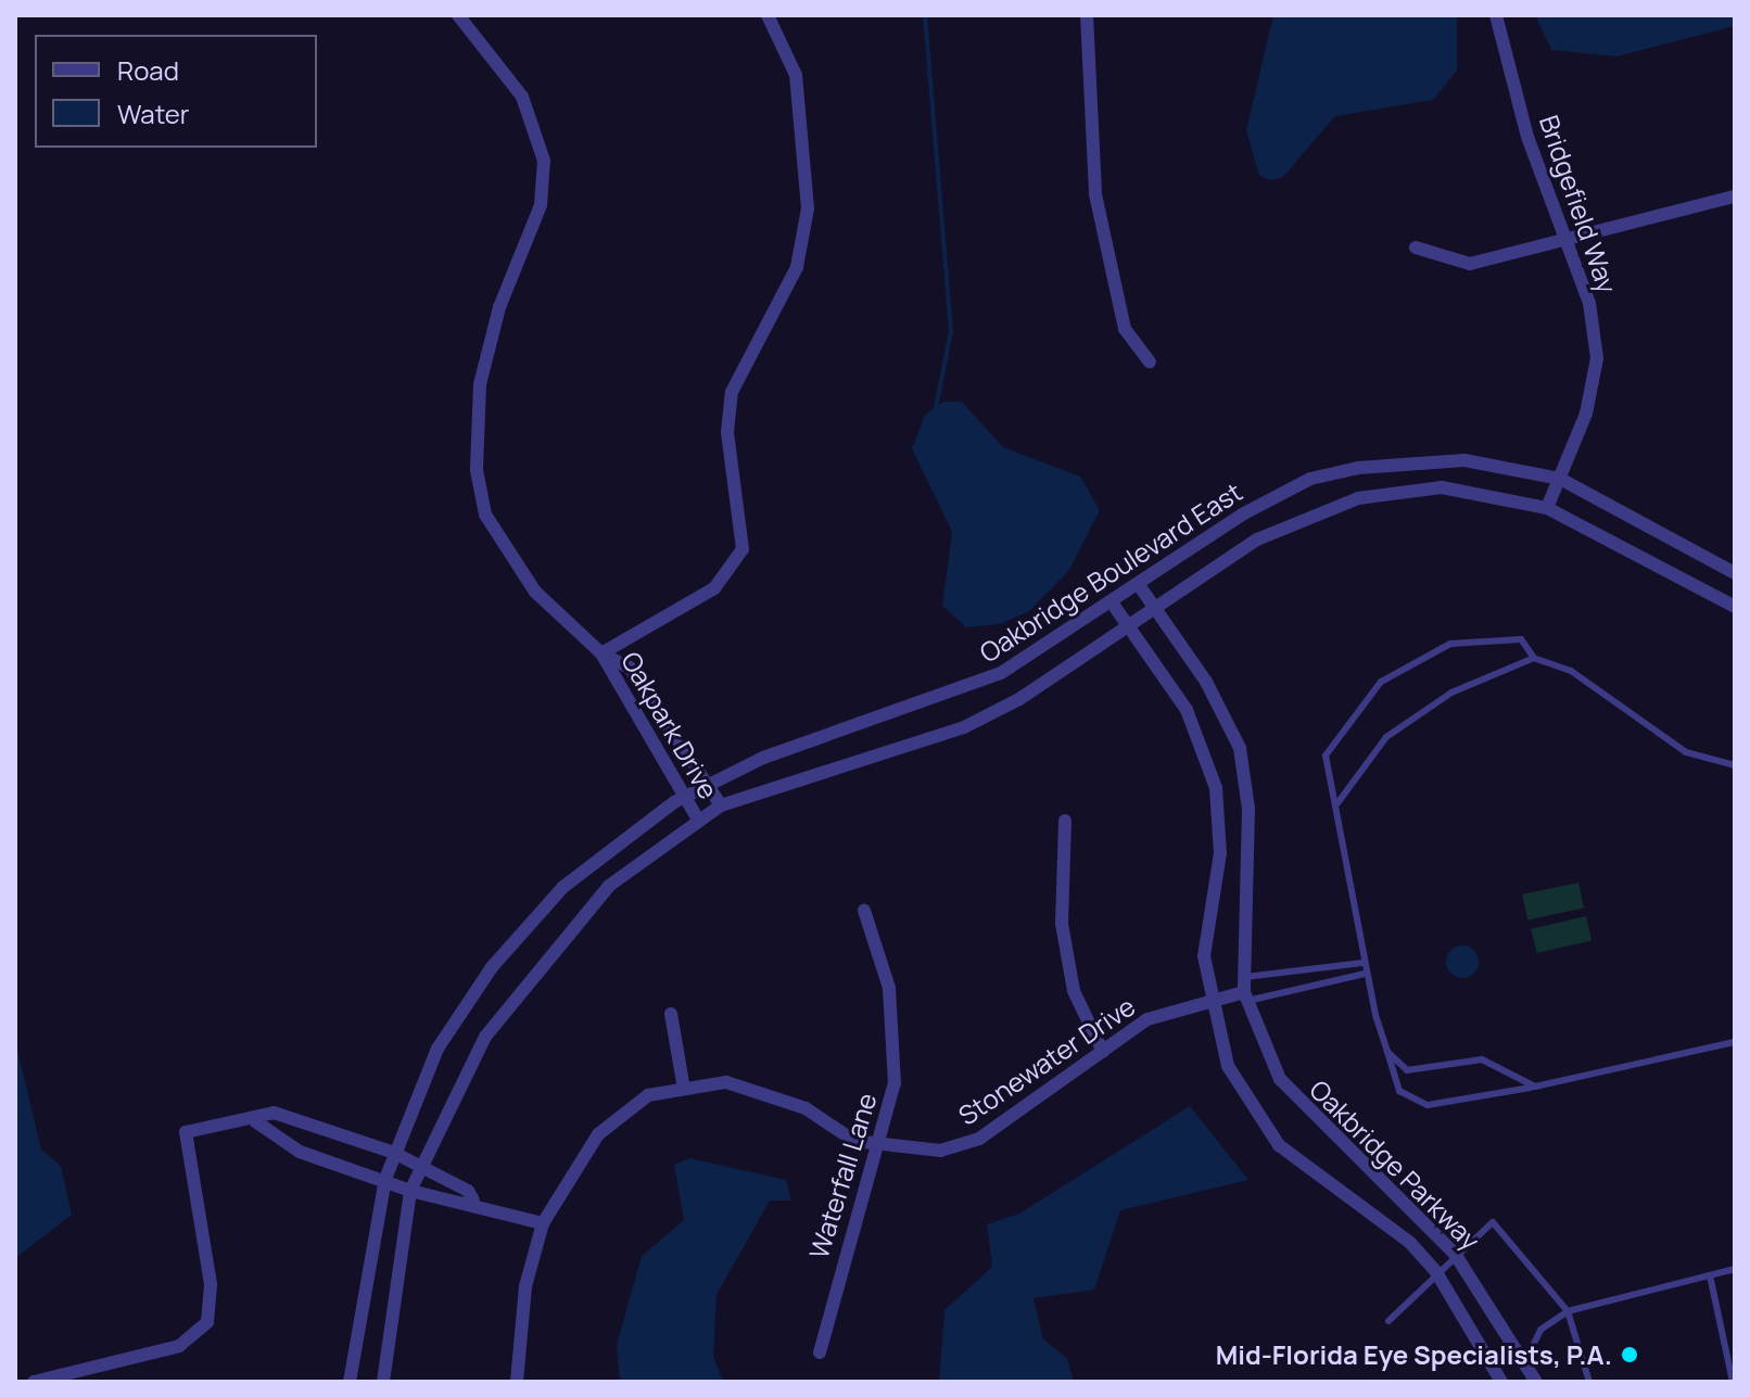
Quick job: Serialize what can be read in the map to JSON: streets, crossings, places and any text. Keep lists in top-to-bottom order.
{
  "streets": {
    "street": [
      "Bridgefield Way",
      "Oakbridge Boulevard East",
      "Oakpark Drive",
      "Stonewater Drive",
      "Oakbridge Parkway",
      "Waterfall Lane"
    ]
  },
  "crossings": [
    ["Bridgefield Way", "Oakbridge Boulevard East"],
    ["Oakbridge Boulevard East", "Oakpark Drive"],
    ["Oakbridge Boulevard East", "Oakbridge Parkway"],
    ["Stonewater Drive", "Oakbridge Parkway"],
    ["Stonewater Drive", "Waterfall Lane"]
  ],
  "places": ["Mid-Florida Eye Specialists, P.A."],
  "legend": ["Road", "Water"]
}
